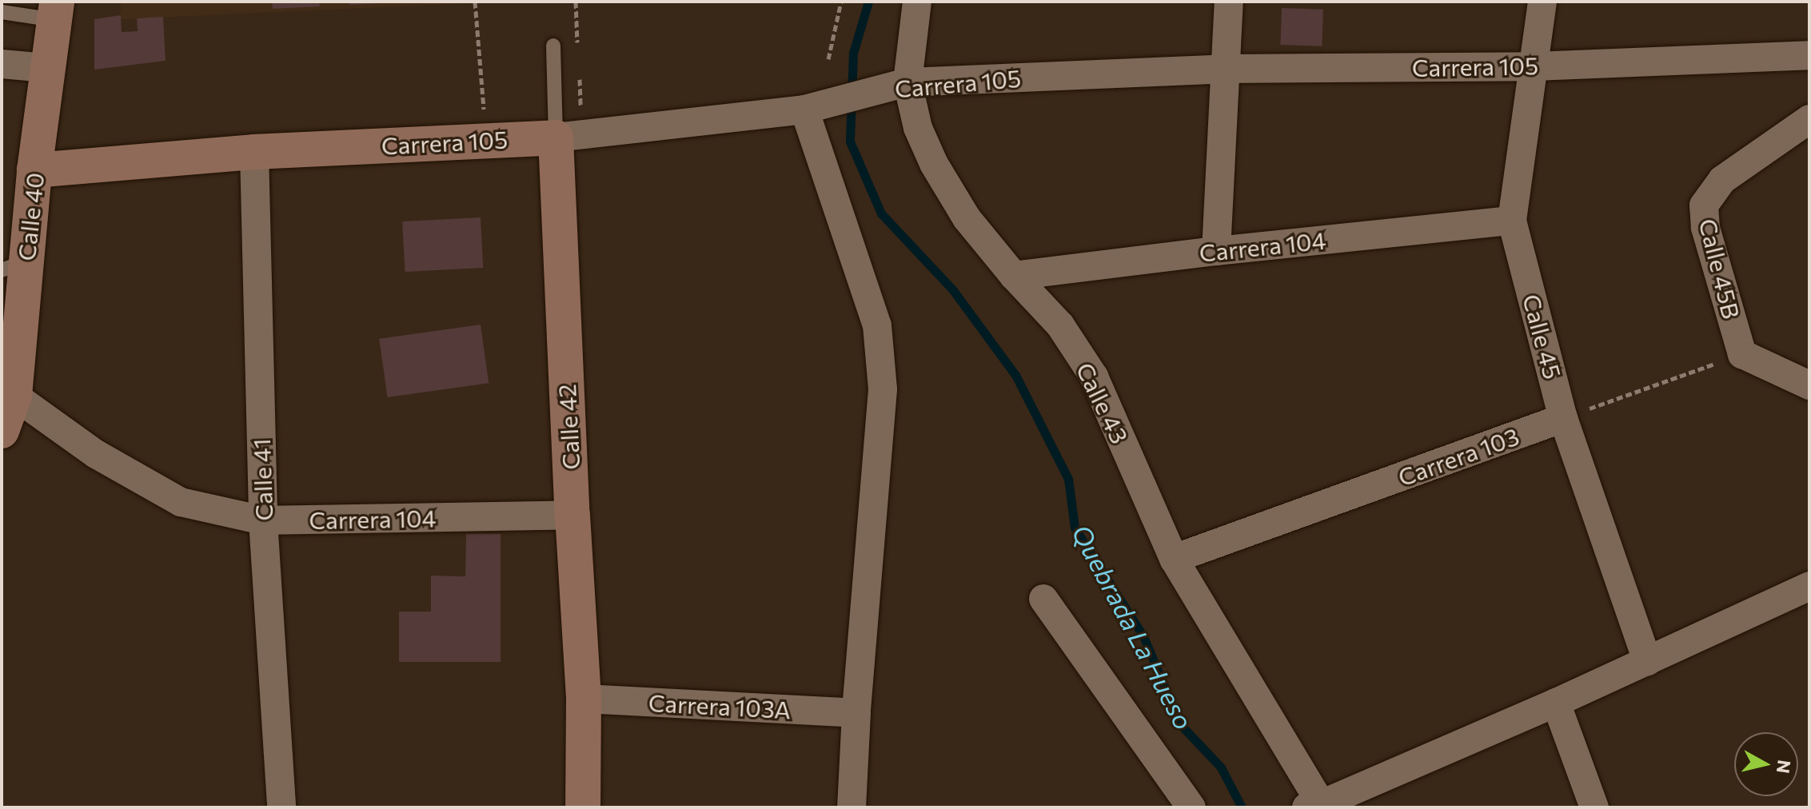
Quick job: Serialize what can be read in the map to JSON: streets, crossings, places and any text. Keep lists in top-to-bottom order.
{
  "streets": {
    "street": [
      "Carrera 105",
      "Calle 40",
      "Carrera 104",
      "Calle 45B",
      "Calle 45",
      "Calle 43",
      "Calle 42",
      "Carrera 103",
      "Calle 41",
      "Carrera 103A"
    ]
  },
  "crossings": [
    ["Carrera 105", "Calle 40"],
    ["Carrera 105", "Calle 45"],
    ["Carrera 105", "Calle 43"],
    ["Carrera 105", "Calle 42"],
    ["Carrera 105", "Calle 41"],
    ["Calle 40", "Carrera 104"],
    ["Carrera 104", "Calle 45"],
    ["Carrera 104", "Calle 43"],
    ["Carrera 104", "Calle 42"],
    ["Carrera 104", "Calle 41"],
    ["Calle 45", "Carrera 103"],
    ["Calle 43", "Carrera 103"],
    ["Calle 42", "Carrera 103A"]
  ],
  "water": ["Quebrada La Hueso"],
  "north": "right"
}
